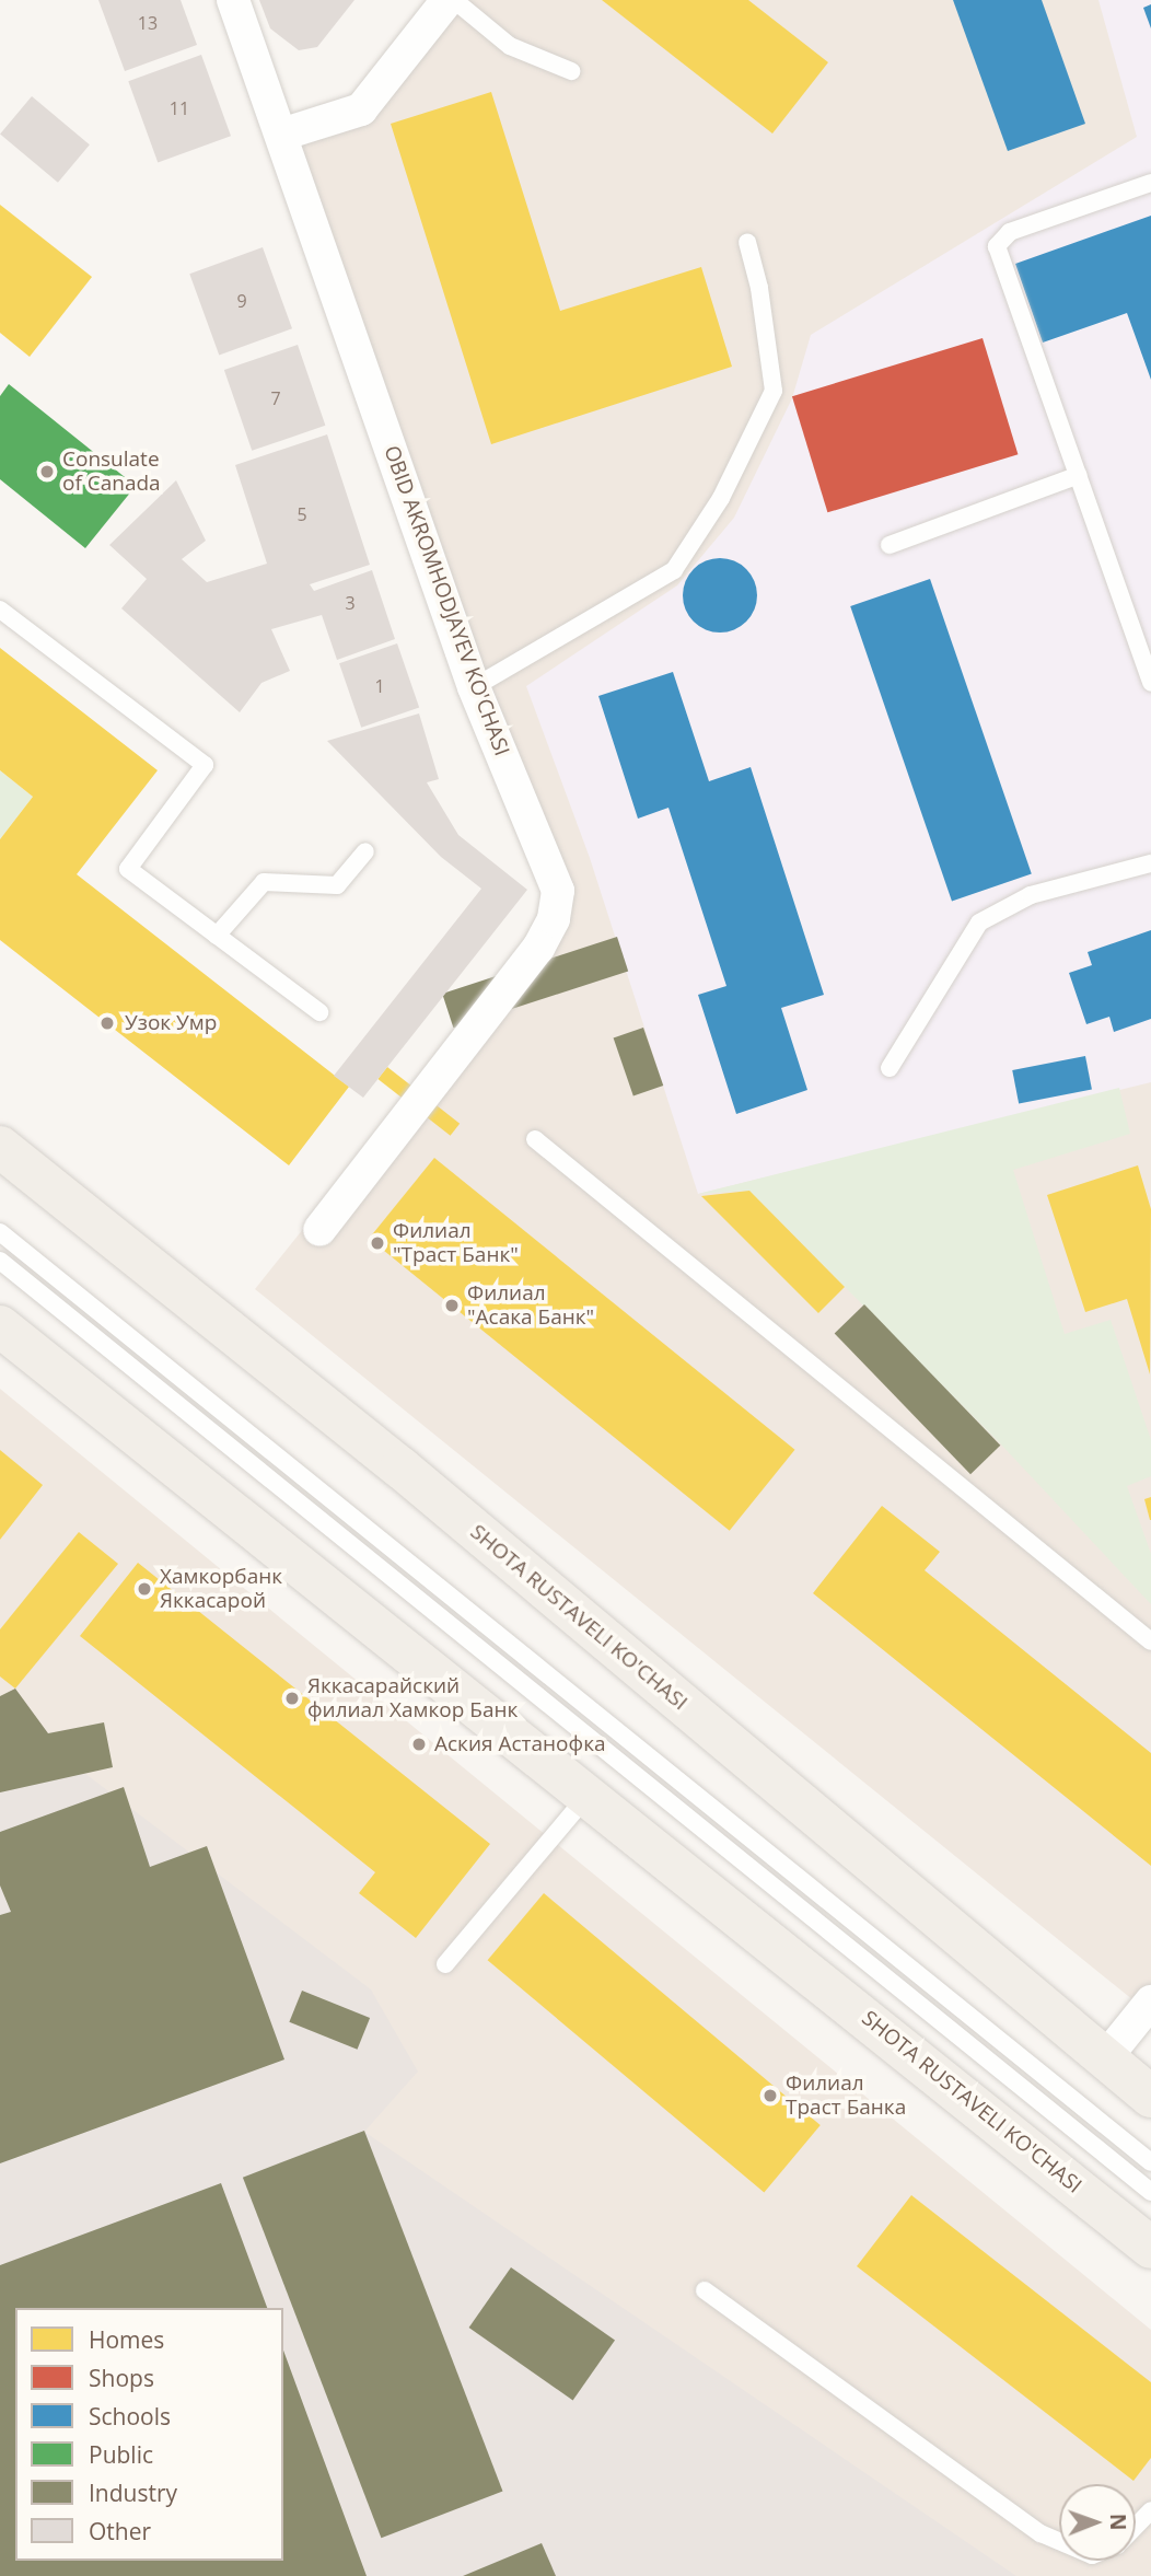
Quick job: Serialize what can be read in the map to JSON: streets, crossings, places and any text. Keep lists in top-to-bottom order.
{
  "streets": {
    "main road": ["SHOTA RUSTAVELI KO'CHASI"],
    "street": ["OBID AKROMHODJAYEV KO'CHASI"]
  },
  "places": [
    "Consulate of Canada",
    "Узок Умр",
    "Филиал \"Траст Банк\"",
    "Филиал \"Асака Банк\"",
    "Хамкорбанк Яккасарой",
    "Яккасарайский филиал Хамкор Банк",
    "Аския Астанофка",
    "Филиал Траст Банка"
  ],
  "house_numbers": [
    "13",
    "11",
    "9",
    "7",
    "5",
    "3",
    "1"
  ],
  "legend": [
    "Homes",
    "Shops",
    "Schools",
    "Public",
    "Industry",
    "Other"
  ],
  "north": "right"
}
